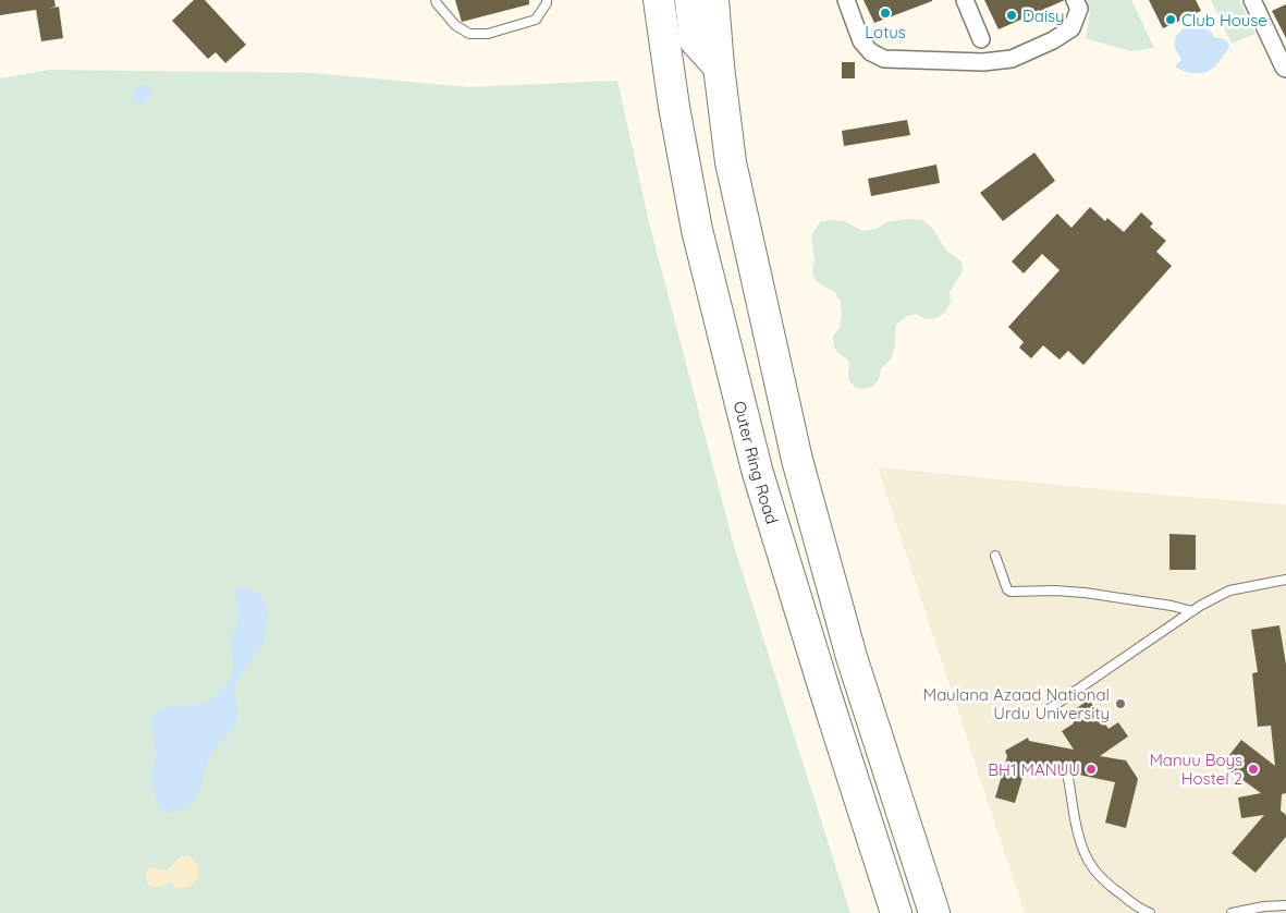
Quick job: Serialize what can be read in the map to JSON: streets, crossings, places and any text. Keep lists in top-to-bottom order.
{
  "streets": {
    "highway": ["Outer Ring Road"]
  },
  "places": [
    "Lotus",
    "Daisy",
    "Club House",
    "Maulana Azaad National Urdu University",
    "BH1 MANUU",
    "Manuu Boys Hostel 2"
  ]
}
